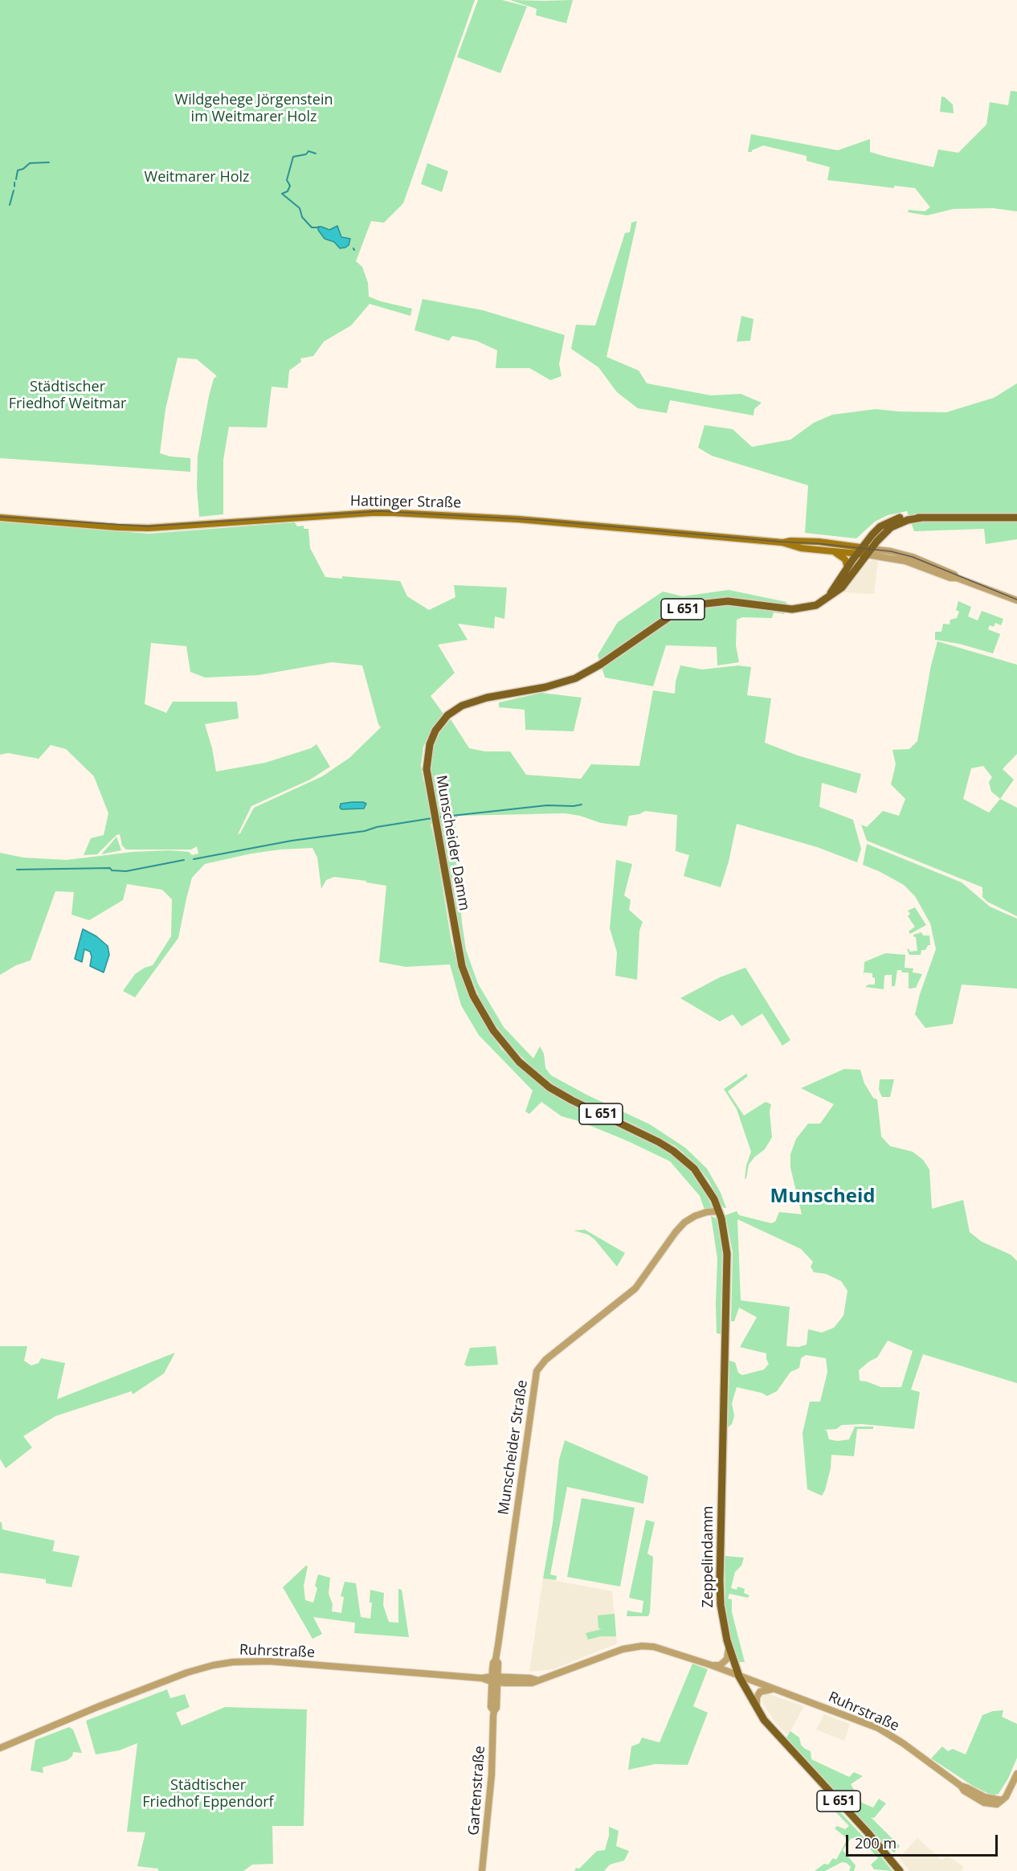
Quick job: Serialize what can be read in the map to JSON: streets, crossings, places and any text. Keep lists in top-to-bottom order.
{
  "streets": {
    "main road": [
      "Hattinger Straße",
      "L 651",
      "Munscheider Damm",
      "Zeppelindamm"
    ],
    "street": ["Munscheider Straße", "Ruhrstraße", "Gartenstraße"]
  },
  "crossings": [
    ["Hattinger Straße", "L 651"],
    ["Hattinger Straße", "Munscheider Damm"],
    ["L 651", "Munscheider Damm"],
    ["Munscheider Damm", "Munscheider Straße"],
    ["Munscheider Damm", "Zeppelindamm"],
    ["Munscheider Straße", "Zeppelindamm"],
    ["Munscheider Straße", "Ruhrstraße"],
    ["Munscheider Straße", "Gartenstraße"],
    ["Zeppelindamm", "Ruhrstraße"],
    ["Ruhrstraße", "Gartenstraße"]
  ],
  "districts": ["Munscheid"],
  "parks": [
    "Wildgehege Jörgenstein im Weitmarer Holz",
    "Weitmarer Holz",
    "Städtischer Friedhof Weitmar",
    "Städtischer Friedhof Eppendorf"
  ],
  "scale_bar": "200 m"
}
